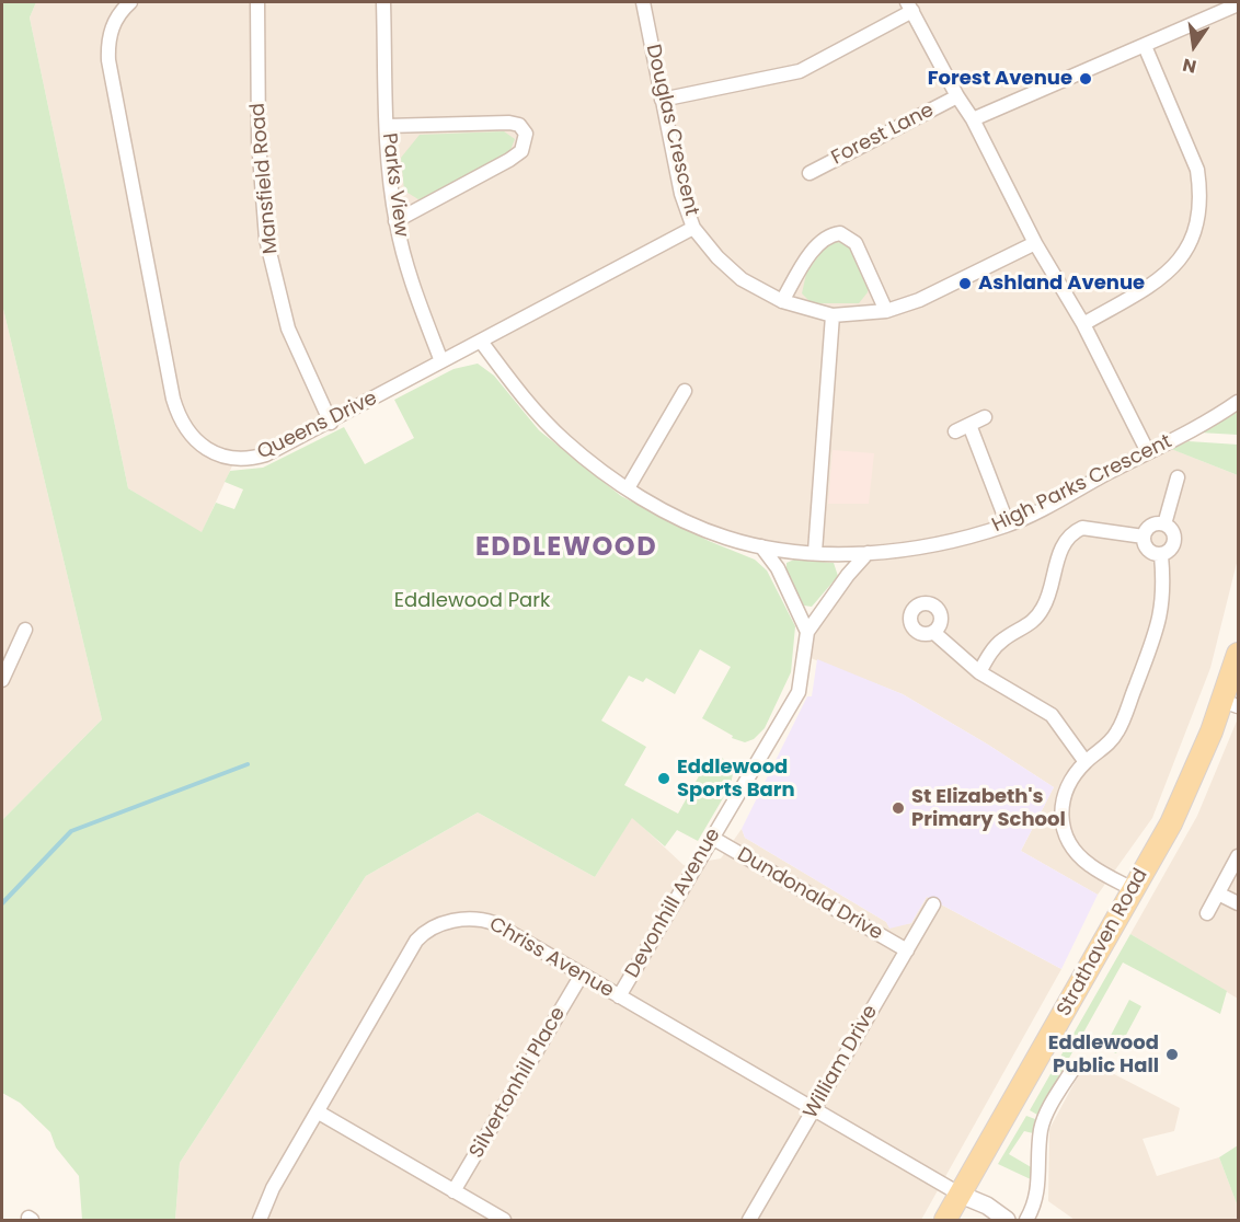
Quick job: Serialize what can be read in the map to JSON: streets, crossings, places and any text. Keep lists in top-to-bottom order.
{
  "streets": {
    "main road": ["Strathaven Road"],
    "street": [
      "Douglas Crescent",
      "Forest Lane",
      "Mansfield Road",
      "Parks View",
      "Queens Drive",
      "High Parks Crescent",
      "Dundonald Drive",
      "Devonhill Avenue",
      "Chriss Avenue",
      "William Drive",
      "Silvertonhill Place"
    ]
  },
  "crossings": [
    ["Douglas Crescent", "Queens Drive"],
    ["Mansfield Road", "Queens Drive"],
    ["Parks View", "Queens Drive"],
    ["Queens Drive", "High Parks Crescent"],
    ["High Parks Crescent", "Devonhill Avenue"],
    ["Dundonald Drive", "Devonhill Avenue"],
    ["Dundonald Drive", "William Drive"],
    ["Devonhill Avenue", "Chriss Avenue"],
    ["Strathaven Road", "Chriss Avenue"],
    ["Chriss Avenue", "William Drive"],
    ["Chriss Avenue", "Silvertonhill Place"]
  ],
  "districts": ["EDDLEWOOD"],
  "parks": ["Eddlewood Park"],
  "places": [
    "Forest Avenue",
    "Ashland Avenue",
    "Eddlewood Sports Barn",
    "St Elizabeth's Primary School",
    "Eddlewood Public Hall"
  ],
  "north": "bottom"
}
